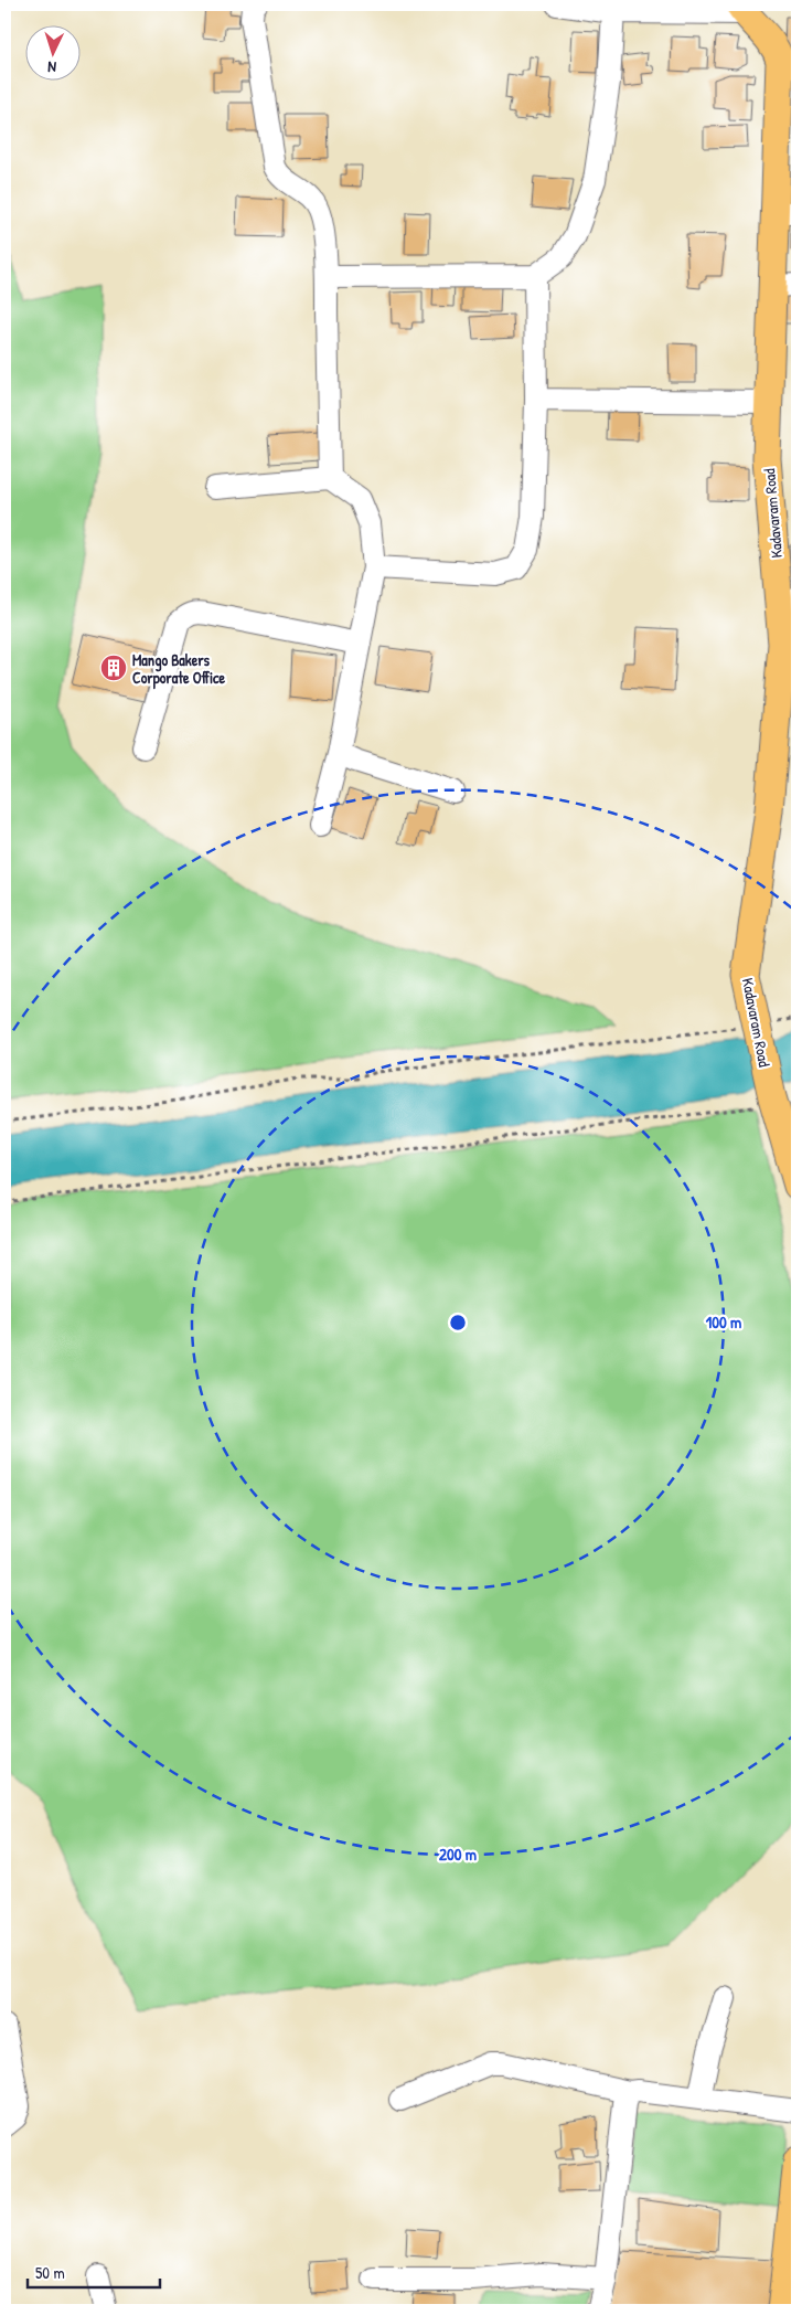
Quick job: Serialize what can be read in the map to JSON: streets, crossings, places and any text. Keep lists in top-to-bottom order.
{
  "streets": {
    "main road": ["Kadavaram Road"]
  },
  "places": {
    "building": ["Mango Bakers Corporate Office"]
  },
  "scale_bar": "50 m",
  "north": "bottom",
  "rings": ["100 m", "200 m"]
}
